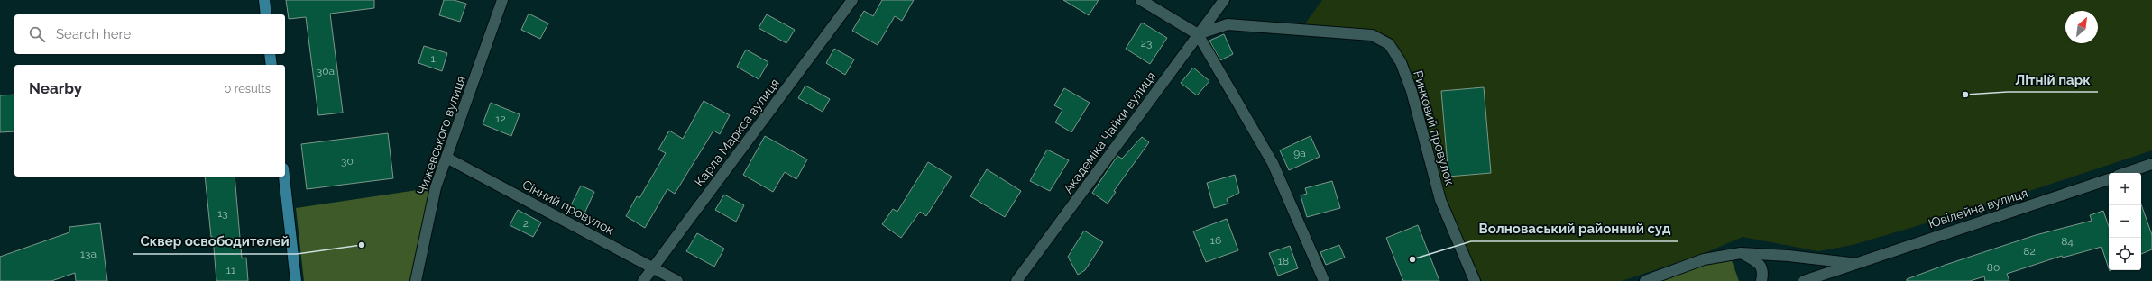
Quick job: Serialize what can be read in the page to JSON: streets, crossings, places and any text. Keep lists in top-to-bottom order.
{
  "streets": {
    "street": [
      "Ринковий провулок",
      "Карла Маркса вулиця",
      "Академіка Чайки вулиця",
      "Чижевського вулиця",
      "Сінний провулок",
      "Ювілейна вулиця"
    ]
  },
  "crossings": [
    ["Ринковий провулок", "Академіка Чайки вулиця"],
    ["Карла Маркса вулиця", "Сінний провулок"],
    ["Чижевського вулиця", "Сінний провулок"]
  ],
  "places": ["Літній парк", "Сквер освободителей", "Волноваський районний суд"],
  "house_numbers": [
    "23",
    "1",
    "30а",
    "12",
    "9а",
    "30",
    "13",
    "2",
    "16",
    "84",
    "82",
    "13а",
    "18",
    "80",
    "11"
  ],
  "north": "top right",
  "page": {
    "search": "Search here",
    "heading": ["Nearby", "0 results"],
    "map_buttons": ["+", "−"]
  }
}
